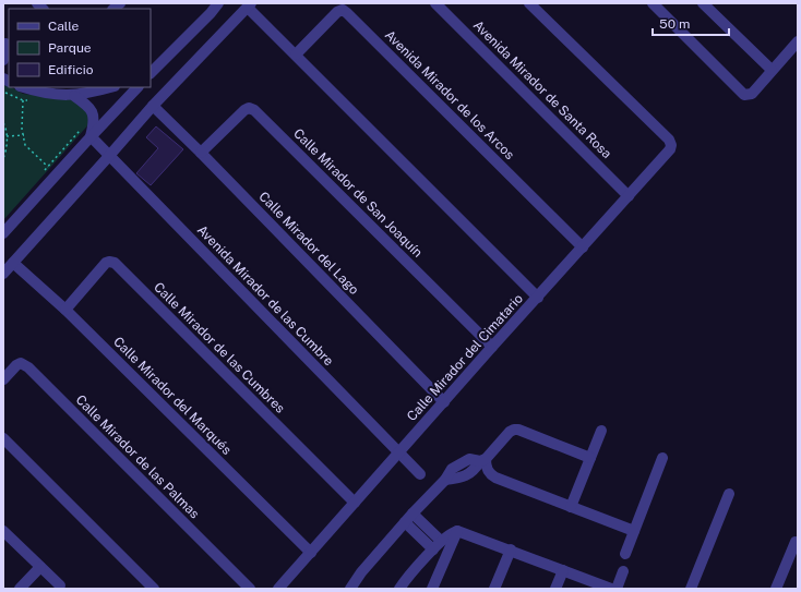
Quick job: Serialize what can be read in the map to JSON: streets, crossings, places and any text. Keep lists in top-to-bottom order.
{
  "streets": {
    "street": [
      "Avenida Mirador de Santa Rosa",
      "Avenida Mirador de los Arcos",
      "Calle Mirador de San Joaquín",
      "Calle Mirador del Lago",
      "Avenida Mirador de las Cumbre",
      "Calle Mirador de las Cumbres",
      "Calle Mirador del Cimatario",
      "Calle Mirador del Marqués",
      "Calle Mirador de las Palmas"
    ]
  },
  "crossings": [
    ["Avenida Mirador de Santa Rosa", "Calle Mirador del Cimatario"],
    ["Avenida Mirador de los Arcos", "Calle Mirador del Cimatario"],
    ["Calle Mirador de San Joaquín", "Calle Mirador del Lago"],
    ["Calle Mirador de San Joaquín", "Calle Mirador del Cimatario"],
    ["Calle Mirador del Lago", "Calle Mirador del Cimatario"],
    ["Avenida Mirador de las Cumbre", "Calle Mirador del Cimatario"],
    ["Calle Mirador de las Cumbres", "Calle Mirador del Cimatario"],
    ["Calle Mirador de las Cumbres", "Calle Mirador del Marqués"],
    ["Calle Mirador del Cimatario", "Calle Mirador del Marqués"]
  ],
  "legend": ["Calle", "Parque", "Edificio"],
  "scale_bar": "50 m"
}
